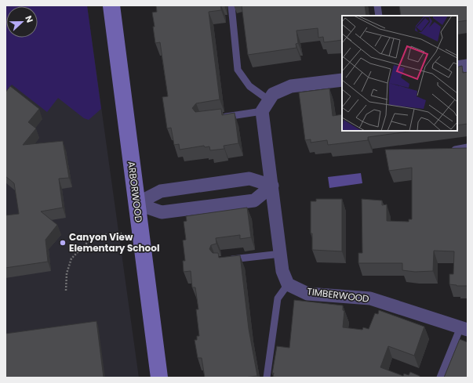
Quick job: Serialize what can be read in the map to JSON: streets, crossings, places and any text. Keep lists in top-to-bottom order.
{
  "streets": {
    "street": ["ARBORWOOD", "TIMBERWOOD"]
  },
  "places": ["Canyon View Elementary School"],
  "north": "right"
}
